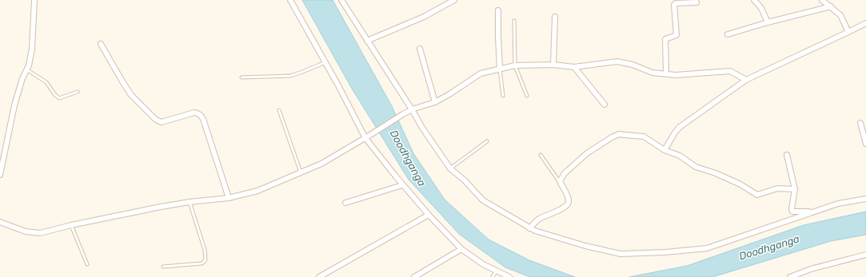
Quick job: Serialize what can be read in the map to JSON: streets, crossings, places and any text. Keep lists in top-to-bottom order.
{
  "water": ["Doodhganga"]
}
